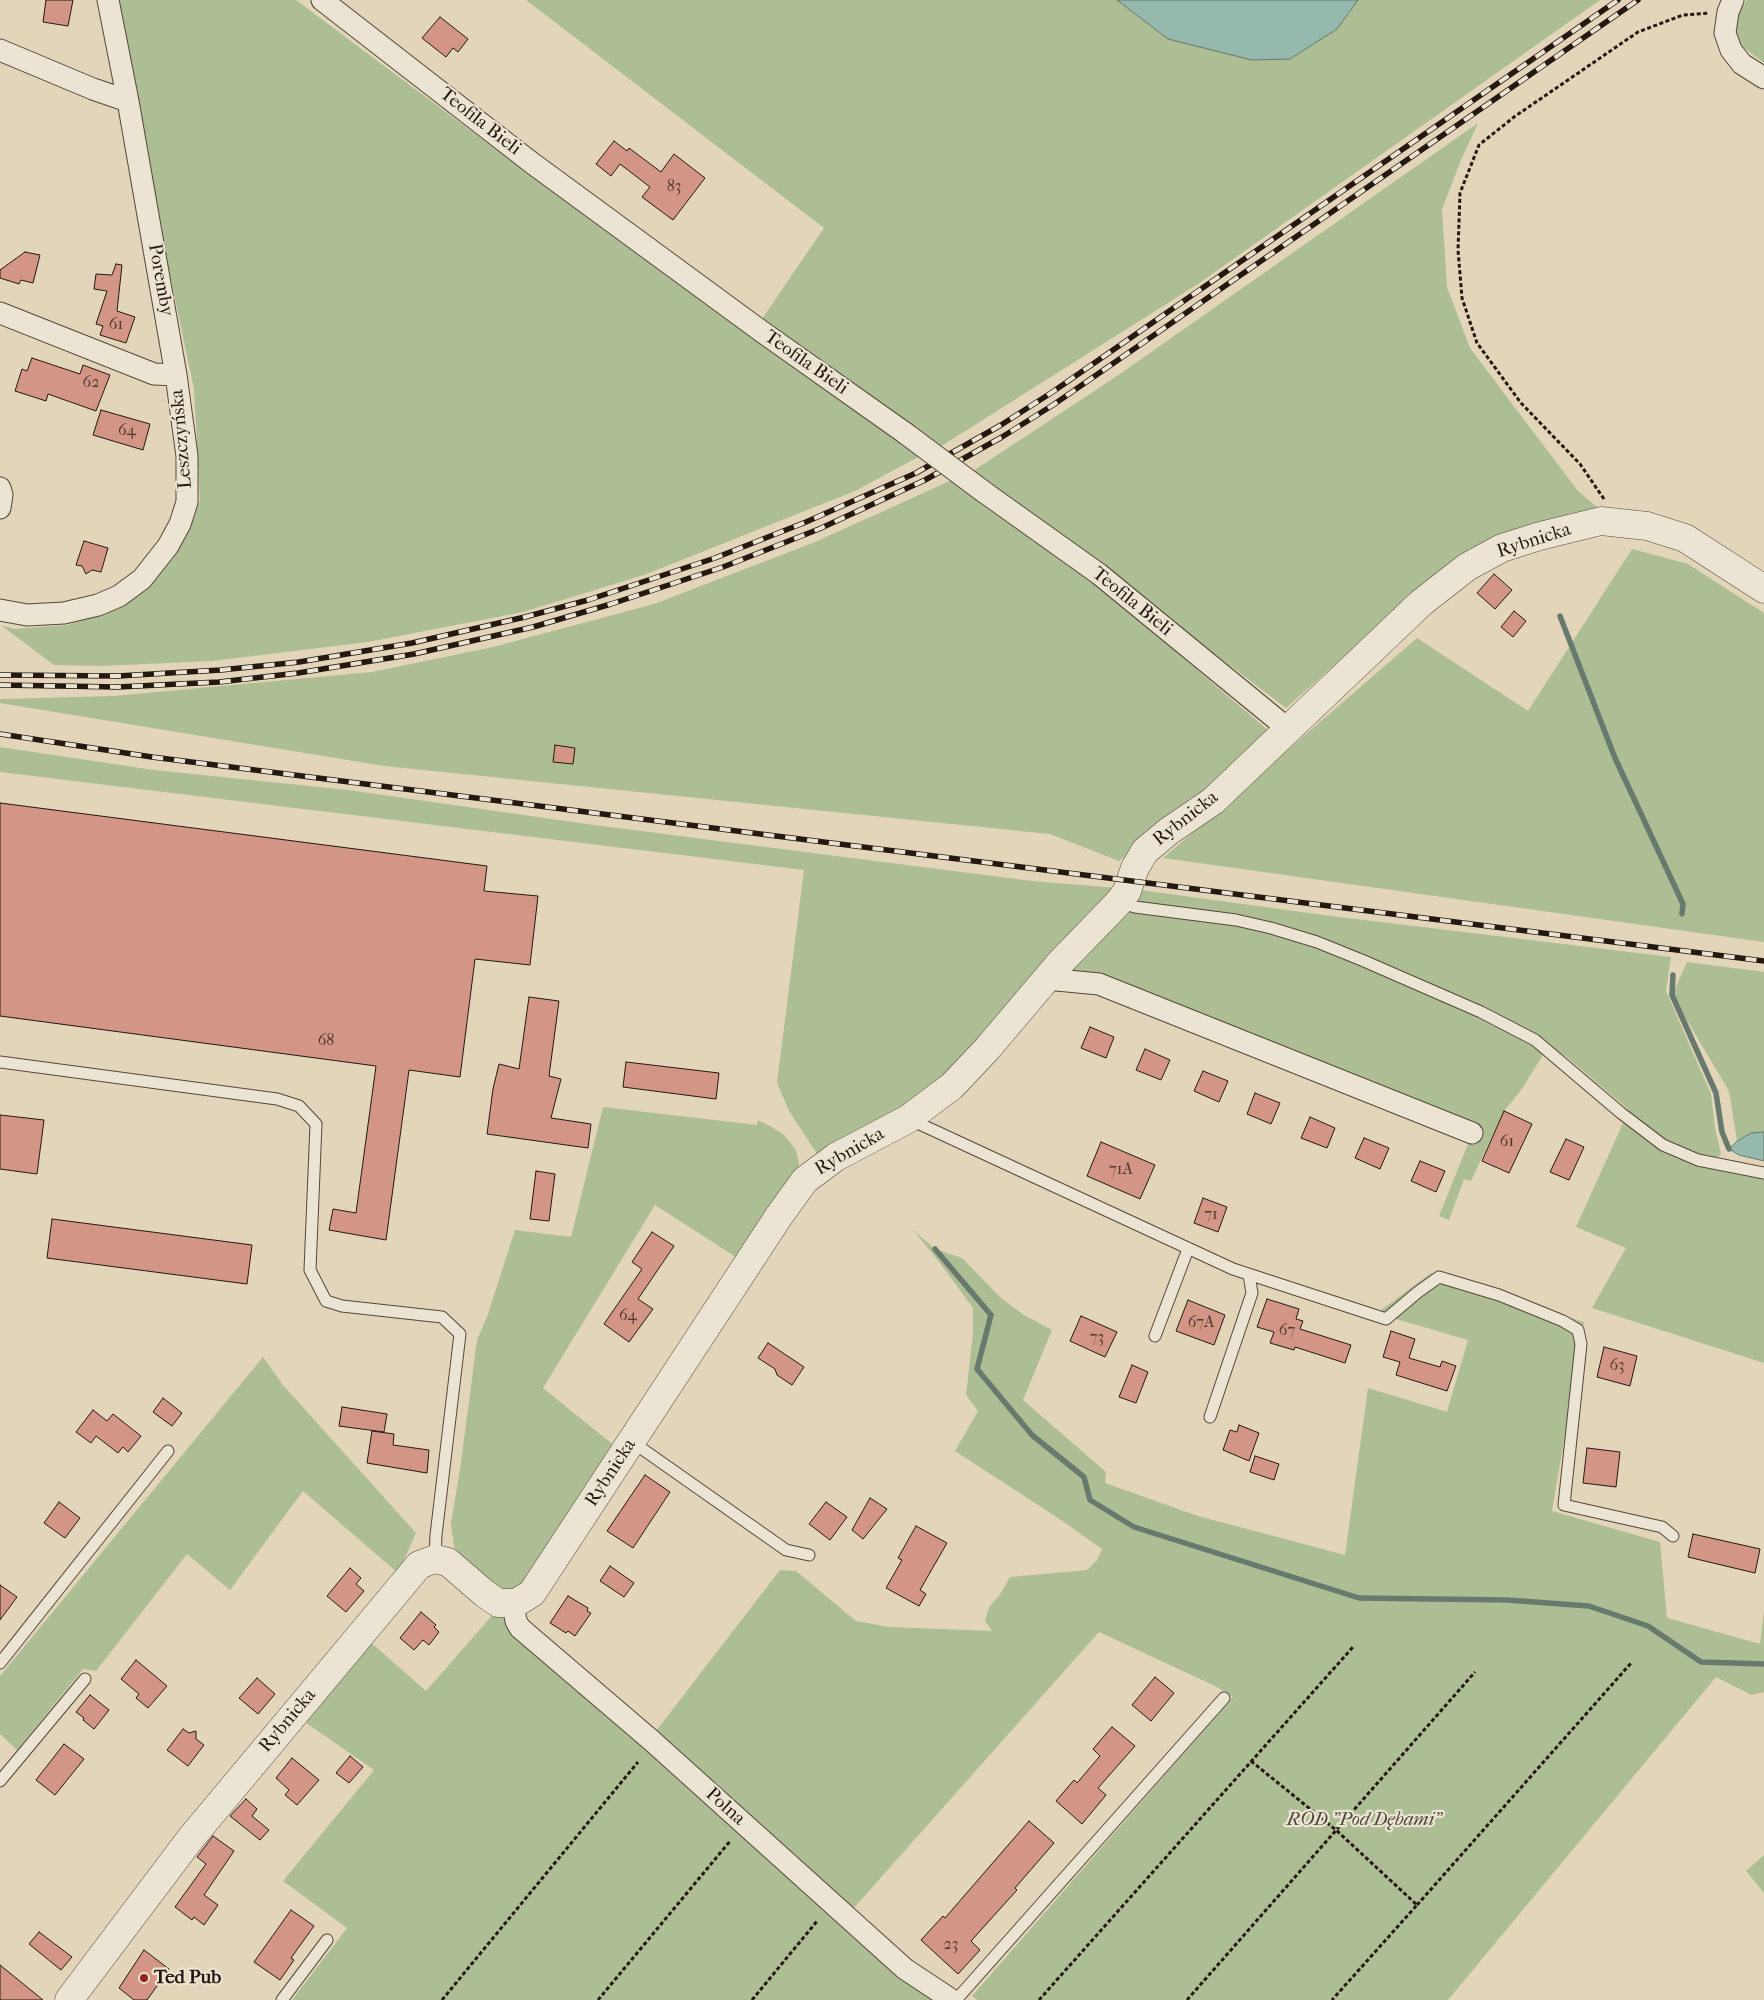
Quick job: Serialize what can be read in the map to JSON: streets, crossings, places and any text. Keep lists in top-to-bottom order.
{
  "streets": {
    "street": [
      "Teofila Bieli",
      "Poremby",
      "Leszczyńska",
      "Rybnicka",
      "Polna"
    ]
  },
  "crossings": [
    ["Teofila Bieli", "Rybnicka"],
    ["Poremby", "Leszczyńska"],
    ["Rybnicka", "Polna"]
  ],
  "parks": ["ROD \"Pod Dębami\""],
  "places": ["Ted Pub"],
  "house_numbers": [
    "83",
    "61",
    "62",
    "64",
    "68",
    "61",
    "71A",
    "71",
    "64",
    "67A",
    "67",
    "73",
    "63",
    "23"
  ]
}
